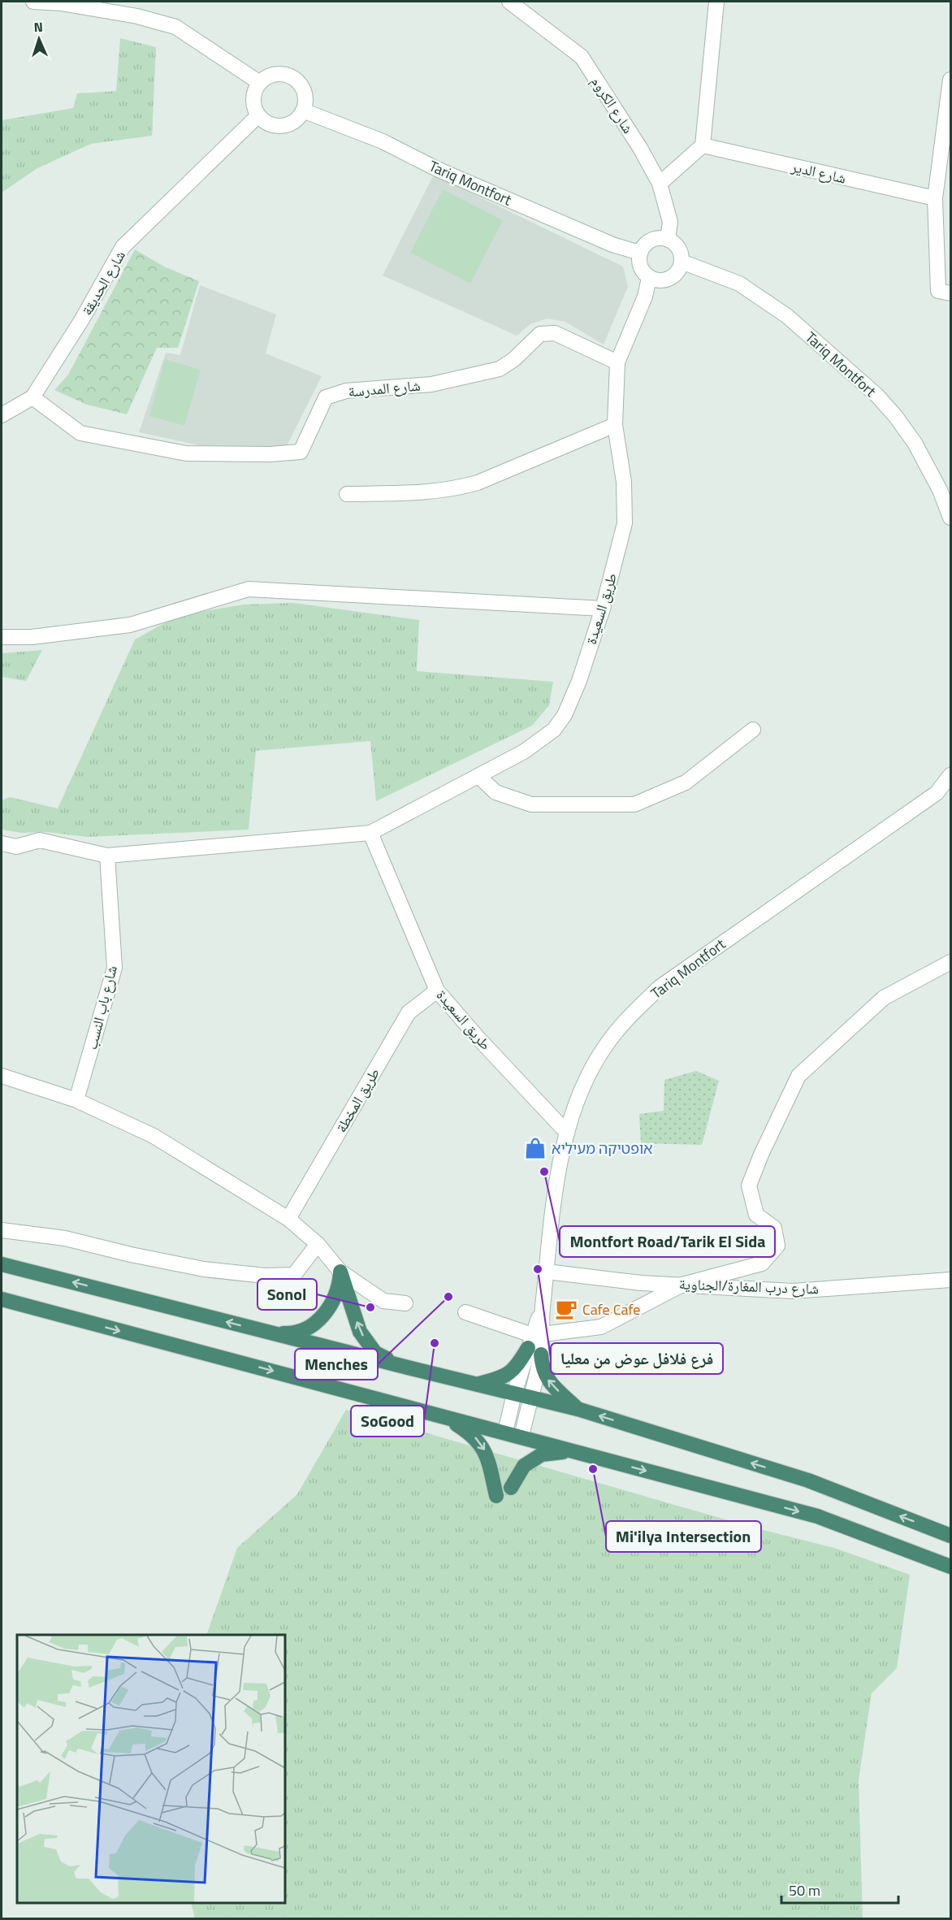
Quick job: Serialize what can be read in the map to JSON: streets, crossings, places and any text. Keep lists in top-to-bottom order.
{
  "streets": {
    "street": [
      "شارع الكروم",
      "شارع الدير",
      "Tariq Montfort",
      "شارع الحديقة",
      "شارع المدرسة",
      "طريق السعيدة",
      "شارع باب النسب",
      "طريق المخطة",
      "شارع درب المغارة/الجناوية"
    ]
  },
  "crossings": [
    ["شارع الكروم", "Tariq Montfort"],
    ["شارع الكروم", "طريق السعيدة"],
    ["Tariq Montfort", "شارع الحديقة"],
    ["Tariq Montfort", "طريق السعيدة"],
    ["Tariq Montfort", "شارع درب المغارة/الجناوية"],
    ["شارع الحديقة", "شارع المدرسة"],
    ["شارع المدرسة", "طريق السعيدة"],
    ["طريق السعيدة", "شارع باب النسب"],
    ["طريق السعيدة", "طريق المخطة"]
  ],
  "places": {
    "shop": ["אופטיקה מעיליא"],
    "other": [
      "Montfort Road/Tarik El Sida",
      "فرع فلافل عوض من معليا",
      "Menches",
      "Sonol",
      "SoGood",
      "Mi'ilya Intersection"
    ],
    "cafe": ["Cafe Cafe"]
  },
  "scale_bar": "50 m",
  "north": "top"
}
